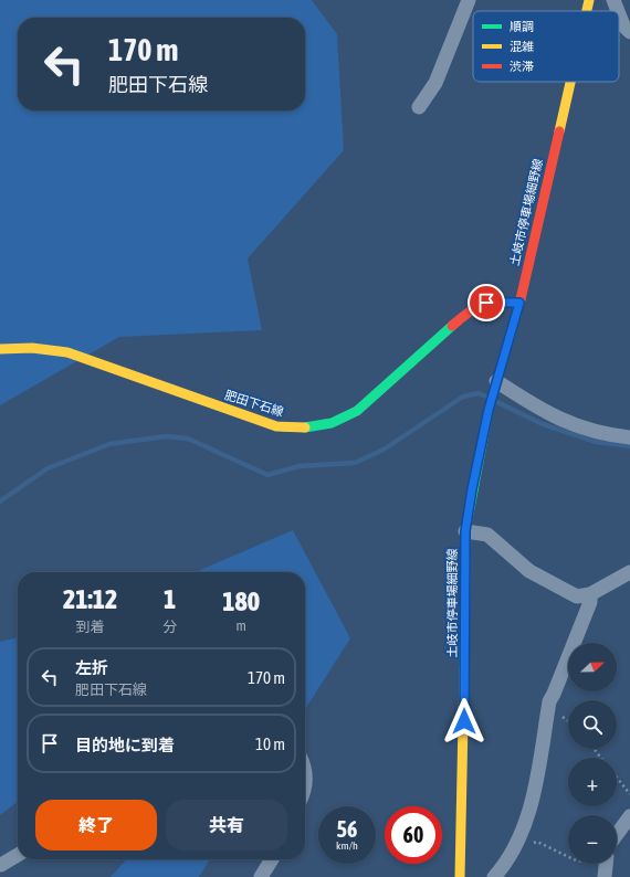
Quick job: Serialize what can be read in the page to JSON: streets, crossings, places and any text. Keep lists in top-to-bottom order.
{
  "streets": {
    "main road": ["土岐市停車場細野線", "肥田下石線"]
  },
  "crossings": [
    ["土岐市停車場細野線", "肥田下石線"]
  ],
  "legend": ["順調", "混雑", "渋滞"],
  "north": "right",
  "page": {
    "turn": ["170 m", "肥田下石線"],
    "eta": [
      "21:12",
      "到着",
      "1",
      "分",
      "180",
      "m"
    ],
    "map_buttons": ["+", "−"],
    "list": [
      {
        "name": "左折",
        "note": "肥田下石線",
        "value": "170 m"
      },
      {
        "name": "目的地に到着",
        "value": "10 m"
      }
    ],
    "buttons": ["終了", "共有"],
    "speed": "56 km/h",
    "limit": "60"
  }
}
